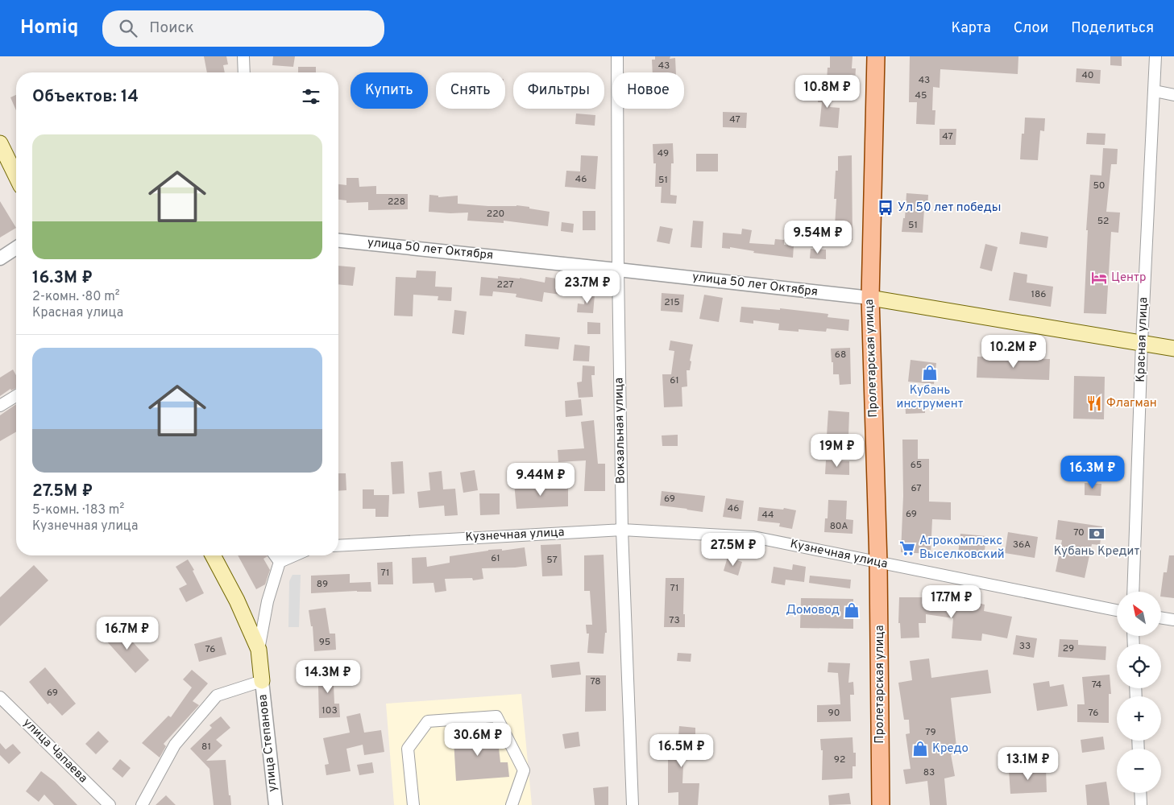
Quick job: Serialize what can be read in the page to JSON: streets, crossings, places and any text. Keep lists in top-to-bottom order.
{
  "streets": {
    "main road": ["улица 50 лет Октября", "Пролетарская улица"],
    "street": [
      "Красная улица",
      "Вокзальная улица",
      "Кузнечная улица",
      "улица Степанова",
      "улица Чапаева"
    ]
  },
  "crossings": [
    ["улица 50 лет Октября", "Красная улица"],
    ["улица 50 лет Октября", "Пролетарская улица"],
    ["улица 50 лет Октября", "Вокзальная улица"],
    ["Пролетарская улица", "Кузнечная улица"],
    ["Вокзальная улица", "Кузнечная улица"]
  ],
  "places": {
    "bus stop": ["Ул 50 лет победы"],
    "hotel": ["Центр"],
    "shop": ["Кубань инструмент", "Домовод", "Кредо"],
    "restaurant": ["Флагман"],
    "bank": ["Кубань Кредит"],
    "supermarket": ["Агрокомплекс Выселковский"]
  },
  "house_numbers": [
    "43",
    "40",
    "43",
    "45",
    "47",
    "47",
    "49",
    "46",
    "51",
    "50",
    "228",
    "220",
    "52",
    "51",
    "227",
    "186",
    "215",
    "68",
    "61",
    "65",
    "67",
    "69",
    "46",
    "69",
    "44",
    "80А",
    "70",
    "36А",
    "61",
    "57",
    "71",
    "89",
    "71",
    "73",
    "95",
    "33",
    "29",
    "76",
    "78",
    "74",
    "69",
    "103",
    "90",
    "76",
    "79",
    "81",
    "92",
    "83"
  ],
  "north": "top left",
  "page": {
    "header": "Homiq",
    "search": "Поиск",
    "nav": ["Карта", "Слои", "Поделиться"],
    "chip": [
      "Купить",
      "Снять",
      "Фильтры",
      "Новое"
    ],
    "heading": "Объектов: 14",
    "price": [
      "10.8M ₽",
      "9.54M ₽",
      "23.7M ₽",
      "10.2M ₽",
      "19M ₽",
      "16.3M ₽",
      "9.44M ₽",
      "27.5M ₽",
      "17.7M ₽",
      "16.7M ₽",
      "14.3M ₽",
      "30.6M ₽",
      "16.5M ₽",
      "13.1M ₽"
    ],
    "list": [
      {
        "name": "16.3M ₽",
        "note": "2-комн. · 80 m² · Красная улица"
      },
      {
        "name": "27.5M ₽",
        "note": "5-комн. · 183 m² · Кузнечная улица"
      }
    ],
    "map_buttons": ["+", "−"]
  }
}
